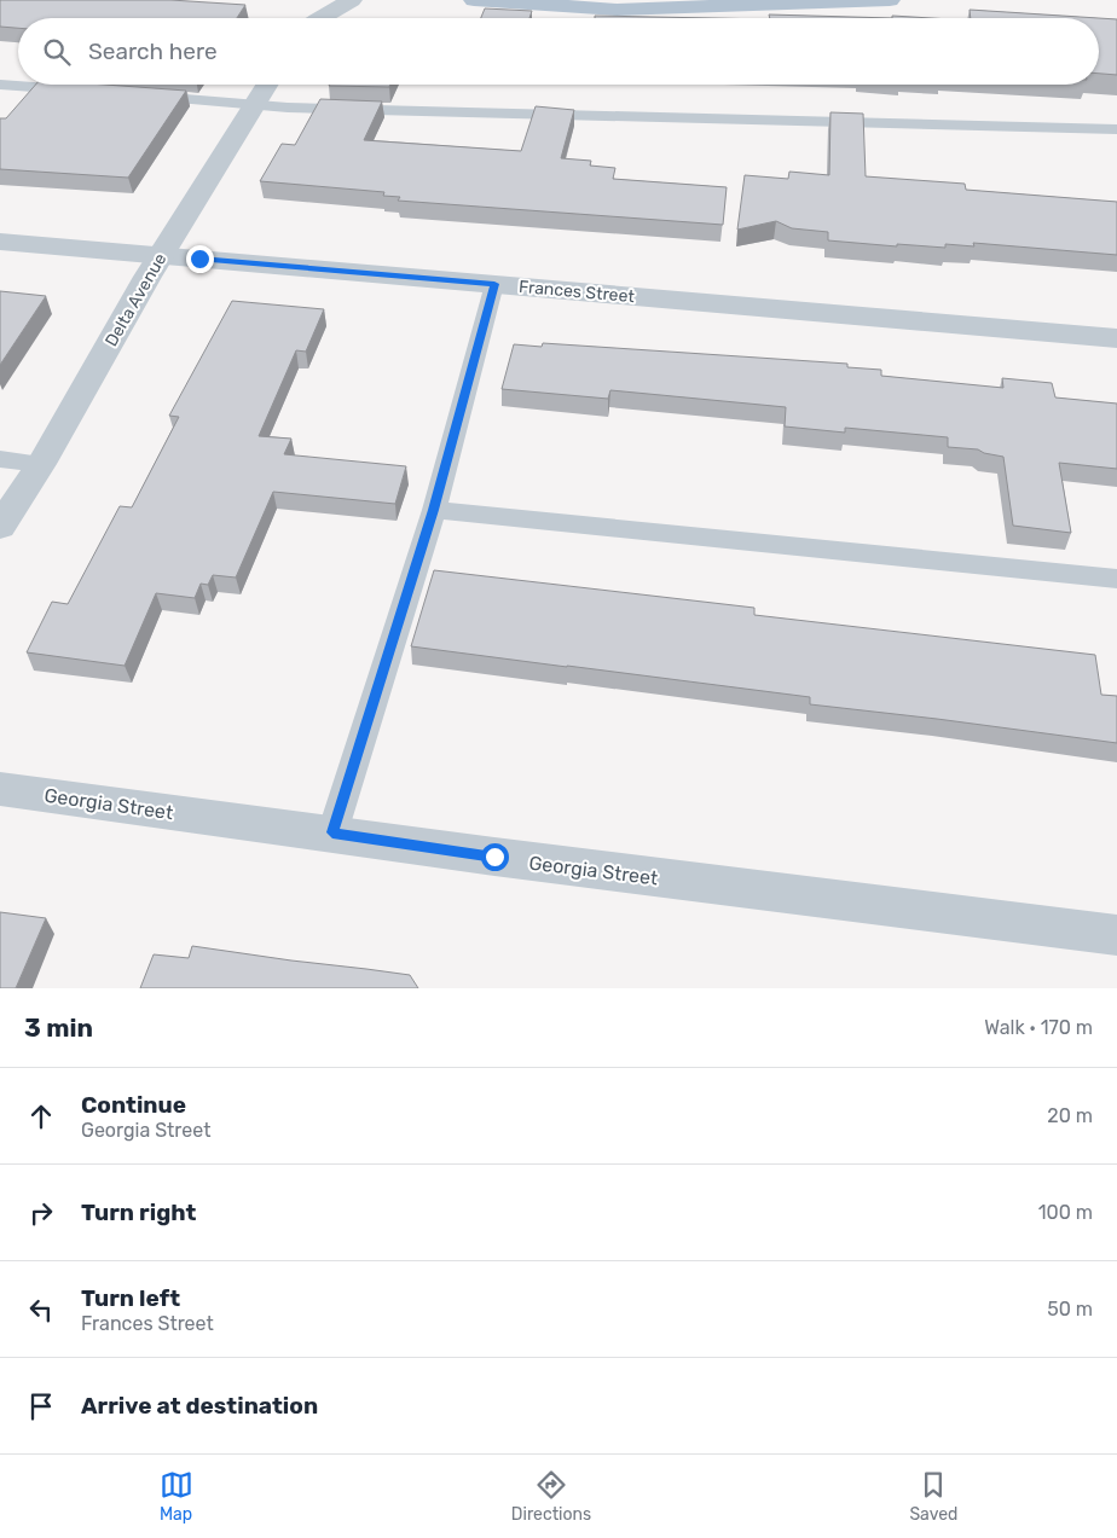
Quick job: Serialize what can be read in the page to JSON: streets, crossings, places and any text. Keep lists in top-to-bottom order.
{
  "streets": {
    "street": ["Frances Street", "Delta Avenue", "Georgia Street"]
  },
  "crossings": [
    ["Frances Street", "Delta Avenue"]
  ],
  "page": {
    "search": "Search here",
    "heading": ["3 min", "Walk · 170 m"],
    "list": [
      ["Continue", "Georgia Street", "20 m"],
      ["Turn right", "100 m"],
      ["Turn left", "Frances Street", "50 m"],
      "Arrive at destination"
    ],
    "nav": ["Map", "Directions", "Saved"]
  }
}
